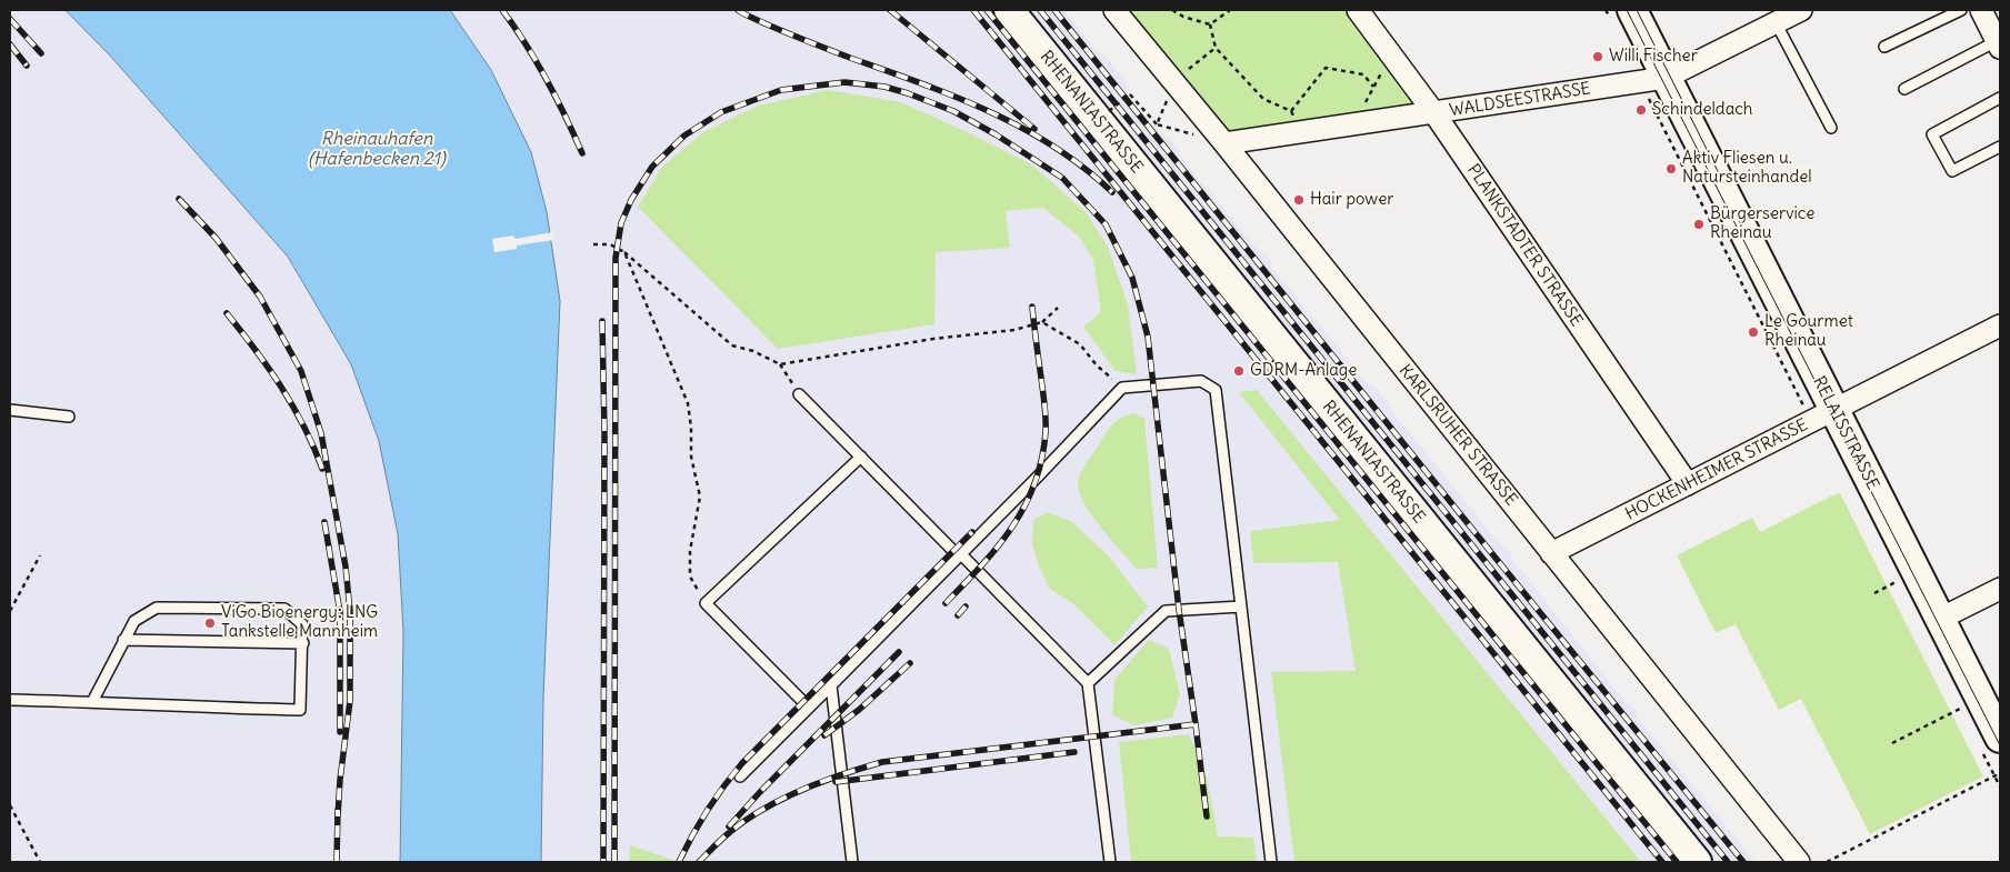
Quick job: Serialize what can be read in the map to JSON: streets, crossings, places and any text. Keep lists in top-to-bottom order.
{
  "streets": {
    "street": [
      "WALDSEESTRASSE",
      "RHENANIASTRASSE",
      "PLANKSTADTER STRASSE",
      "RELAISSTRASSE",
      "KARLSRUHER STRASSE",
      "HOCKENHEIMER STRASSE"
    ]
  },
  "crossings": [
    ["WALDSEESTRASSE", "PLANKSTADTER STRASSE"],
    ["WALDSEESTRASSE", "RELAISSTRASSE"],
    ["WALDSEESTRASSE", "KARLSRUHER STRASSE"],
    ["PLANKSTADTER STRASSE", "HOCKENHEIMER STRASSE"],
    ["RELAISSTRASSE", "HOCKENHEIMER STRASSE"],
    ["KARLSRUHER STRASSE", "HOCKENHEIMER STRASSE"]
  ],
  "water": ["Rheinauhafen (Hafenbecken 21)"],
  "places": [
    "Willi Fischer",
    "Schindeldach",
    "Aktiv Fliesen u. Natursteinhandel",
    "Hair power",
    "Bürgerservice Rheinau",
    "Le Gourmet Rheinau",
    "GDRM-Anlage",
    "ViGo Bioenergy: LNG Tankstelle Mannheim"
  ]
}
